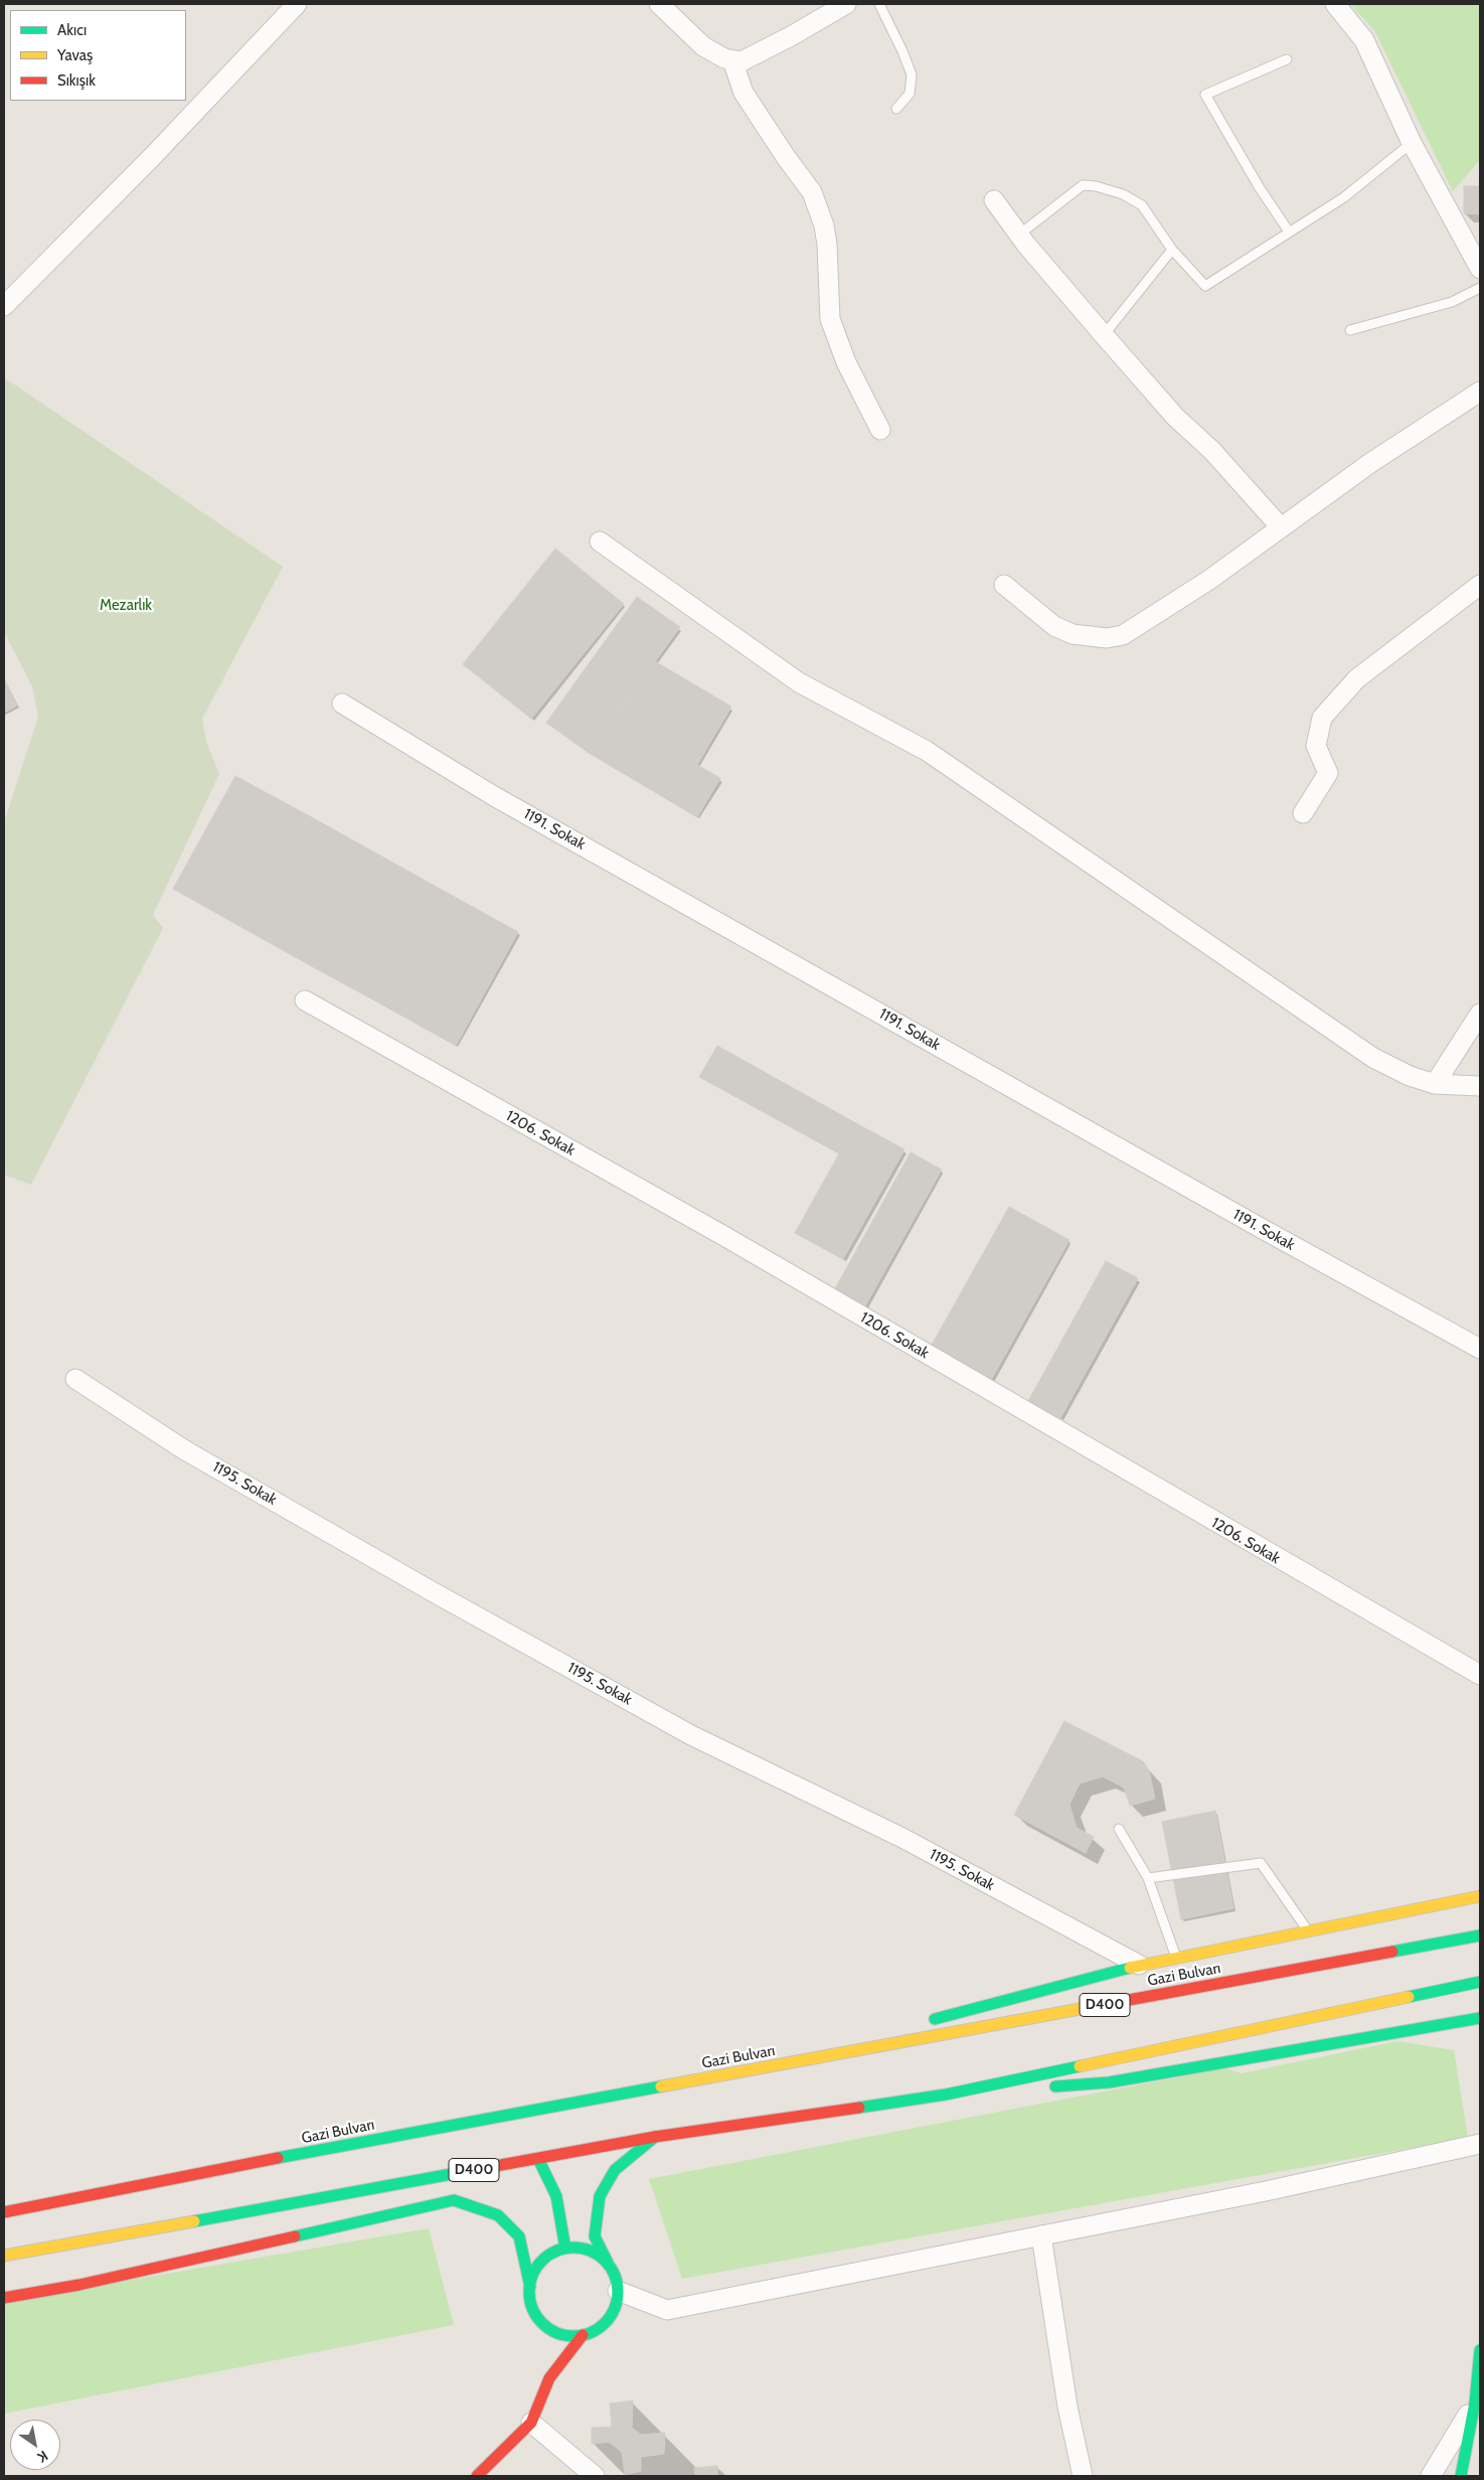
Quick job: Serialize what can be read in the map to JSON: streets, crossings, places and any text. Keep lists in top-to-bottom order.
{
  "streets": {
    "main road": ["Gazi Bulvarı", "D400"],
    "street": ["1191. Sokak", "1206. Sokak", "1195. Sokak"]
  },
  "parks": ["Mezarlık"],
  "legend": ["Akıcı", "Yavaş", "Sıkışık"],
  "north": "bottom right"
}
